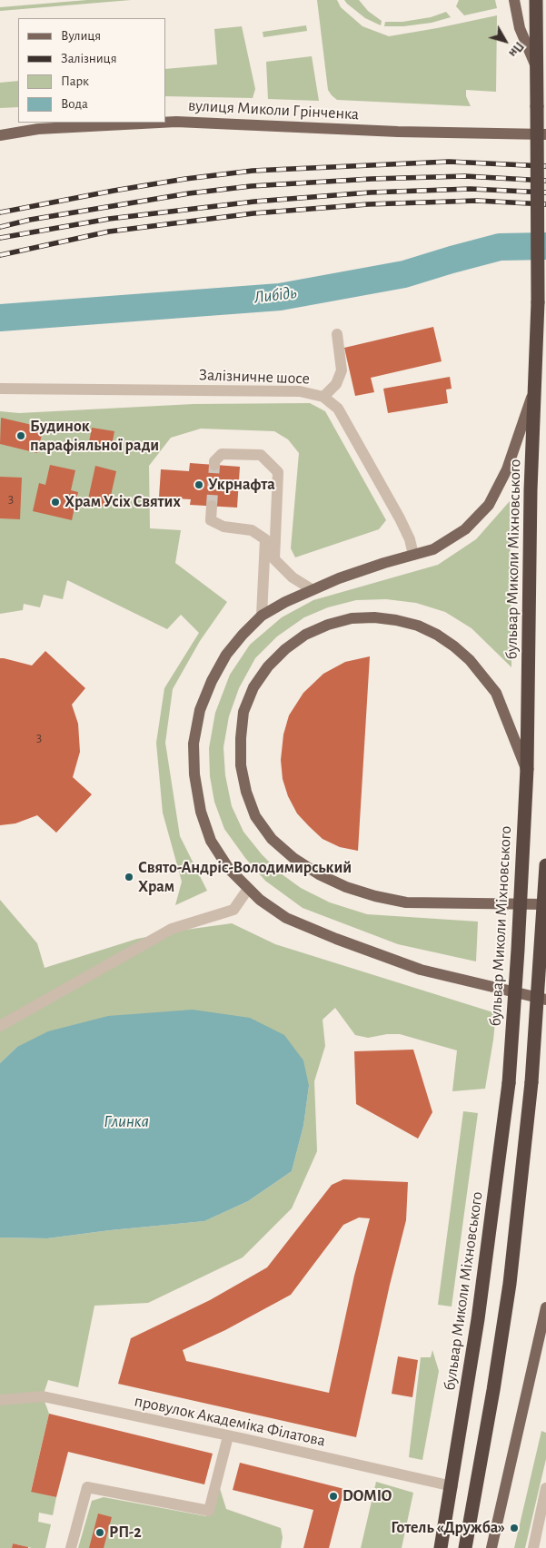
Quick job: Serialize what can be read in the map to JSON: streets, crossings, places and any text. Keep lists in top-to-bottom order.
{
  "streets": {
    "highway": ["бульвар Миколи Міхновського"],
    "main road": ["вулиця Миколи Грінченка"],
    "street": ["Залізничне шосе", "провулок Академіка Філатова"]
  },
  "crossings": [
    ["бульвар Миколи Міхновського", "провулок Академіка Філатова"]
  ],
  "water": ["Либідь", "Глинка"],
  "places": [
    "Будинок парафіяльної ради",
    "Укрнафта",
    "Храм Усіх Святих",
    "Свято-Андріє-Володимирський Храм",
    "DOMIO",
    "Готель «Дружба»",
    "РП-2"
  ],
  "house_numbers": ["3", "3"],
  "legend": [
    "Вулиця",
    "Залізниця",
    "Парк",
    "Вода"
  ],
  "north": "bottom right"
}
